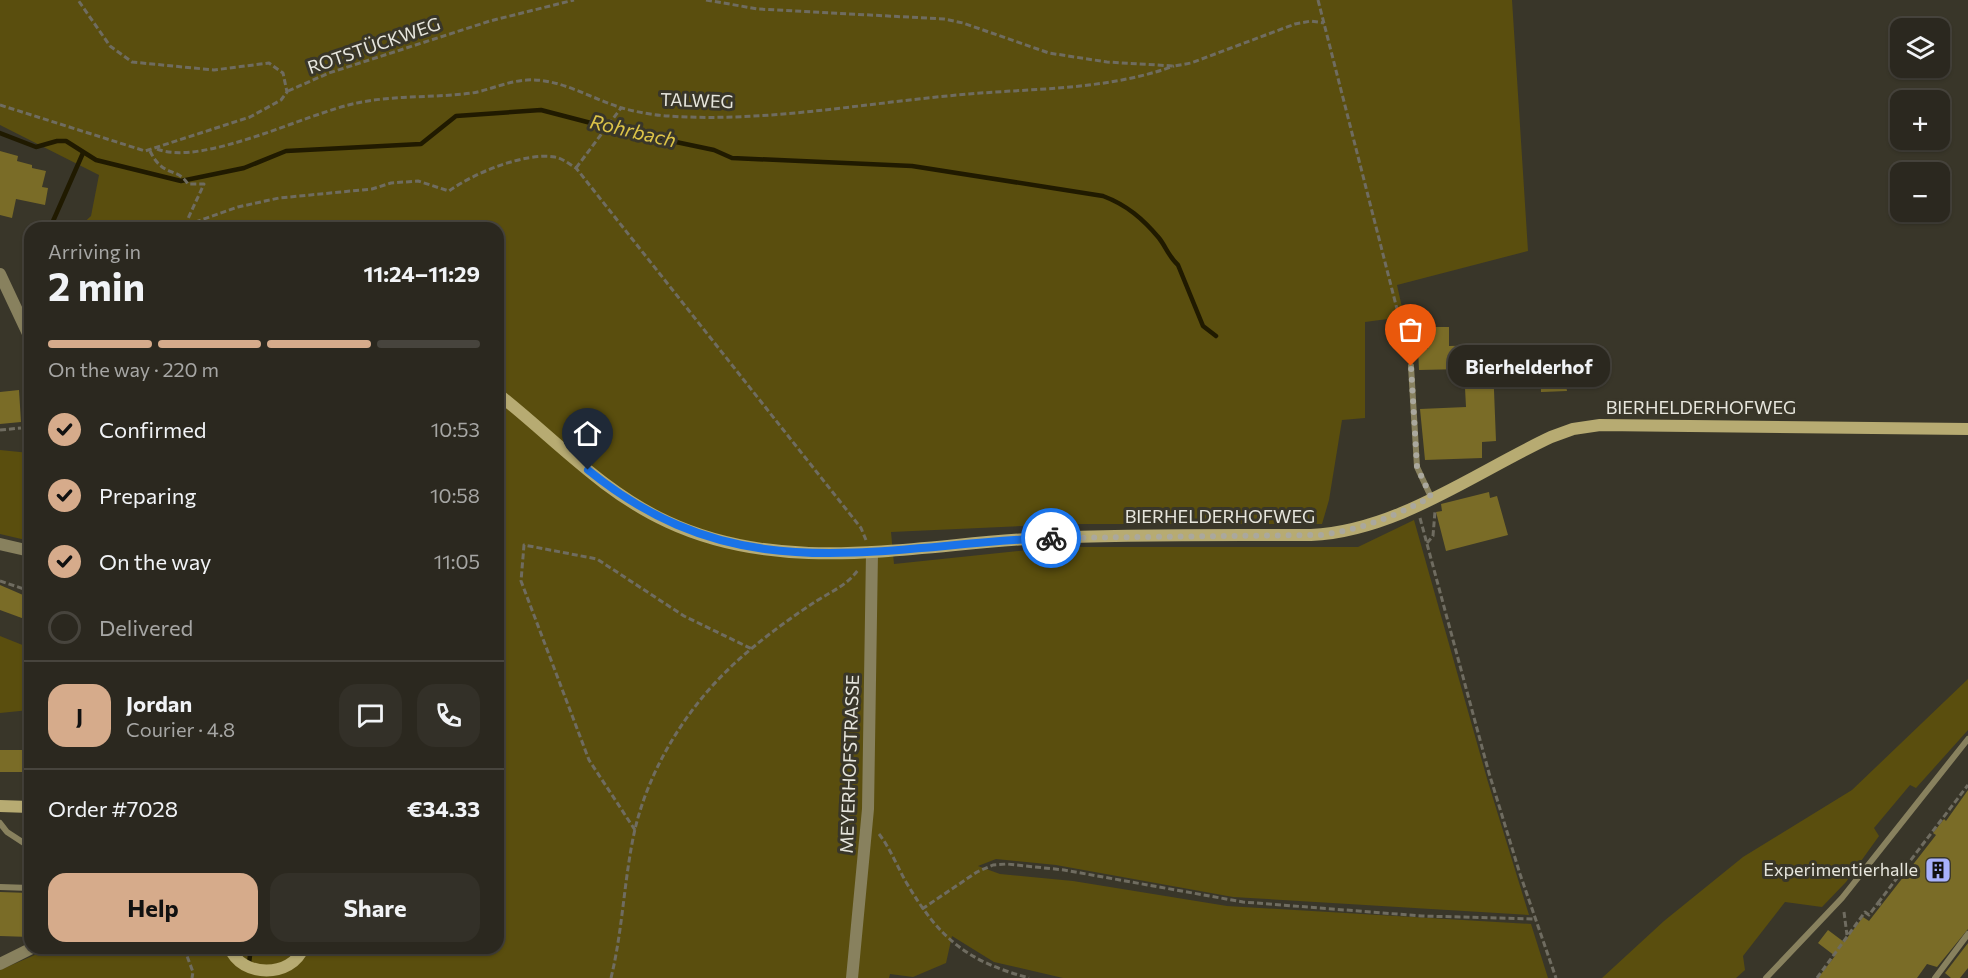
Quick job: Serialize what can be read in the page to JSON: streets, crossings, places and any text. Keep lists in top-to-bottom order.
{
  "streets": {
    "street": ["BIERHELDERHOFWEG", "MEYERHOFSTRASSE"],
    "path": ["ROTSTÜCKWEG", "TALWEG"]
  },
  "crossings": [
    ["ROTSTÜCKWEG", "TALWEG"],
    ["BIERHELDERHOFWEG", "MEYERHOFSTRASSE"]
  ],
  "water": ["Rohrbach"],
  "places": {
    "other": ["Bierhelderhof"],
    "building": ["Experimentierhalle"]
  },
  "page": {
    "map_buttons": ["+", "−"],
    "heading": ["2 min", "Arriving in", "11:24–11:29"],
    "panel": [
      "Jordan",
      "Courier · 4.8",
      "Order #7028",
      "€34.33"
    ],
    "bar": "On the way · 220 m",
    "bubble": "Bierhelderhof",
    "list": [
      ["Confirmed", "10:53"],
      ["Preparing", "10:58"],
      ["On the way", "11:05"],
      "Delivered"
    ],
    "round": "J",
    "buttons": ["Help", "Share"]
  }
}
